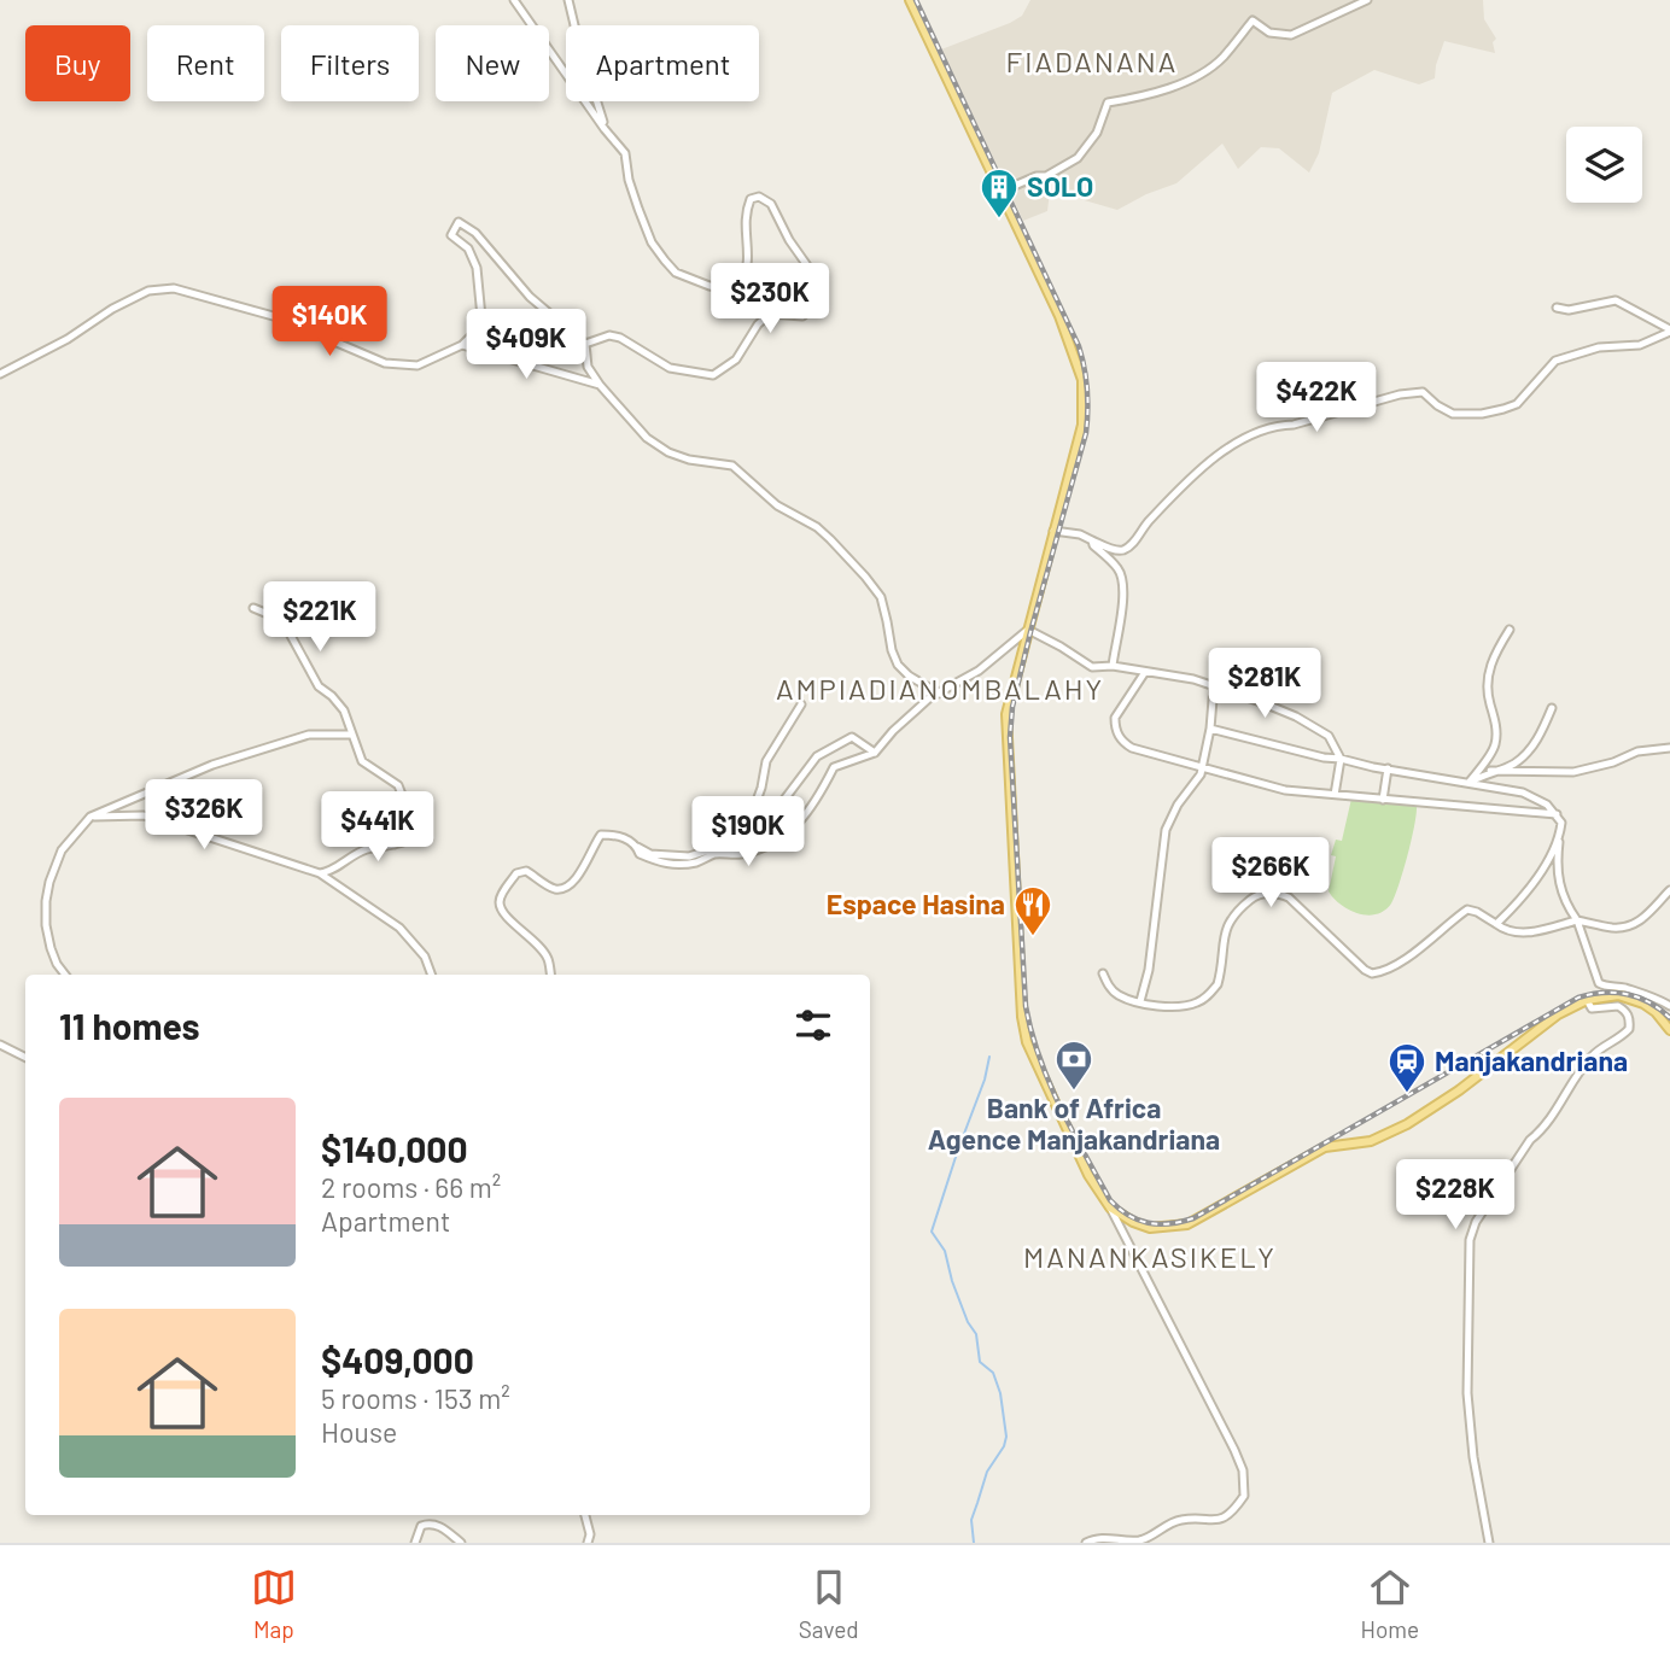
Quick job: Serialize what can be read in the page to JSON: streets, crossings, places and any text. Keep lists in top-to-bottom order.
{
  "districts": ["FIADANANA", "AMPIADIANOMBALAHY", "MANANKASIKELY"],
  "places": {
    "building": ["SOLO"],
    "restaurant": ["Espace Hasina"],
    "bank": ["Bank of Africa Agence Manjakandriana"],
    "station": ["Manjakandriana"]
  },
  "page": {
    "chip": [
      "Buy",
      "Rent",
      "Filters",
      "New",
      "Apartment"
    ],
    "price": [
      "$230K",
      "$140K",
      "$409K",
      "$422K",
      "$221K",
      "$281K",
      "$326K",
      "$441K",
      "$190K",
      "$266K",
      "$228K"
    ],
    "heading": "11 homes",
    "list": [
      {
        "name": "$140,000",
        "note": "2 rooms · 66 m² · Apartment"
      },
      {
        "name": "$409,000",
        "note": "5 rooms · 153 m² · House"
      }
    ],
    "tabs": ["Map", "Saved", "Home"]
  }
}
